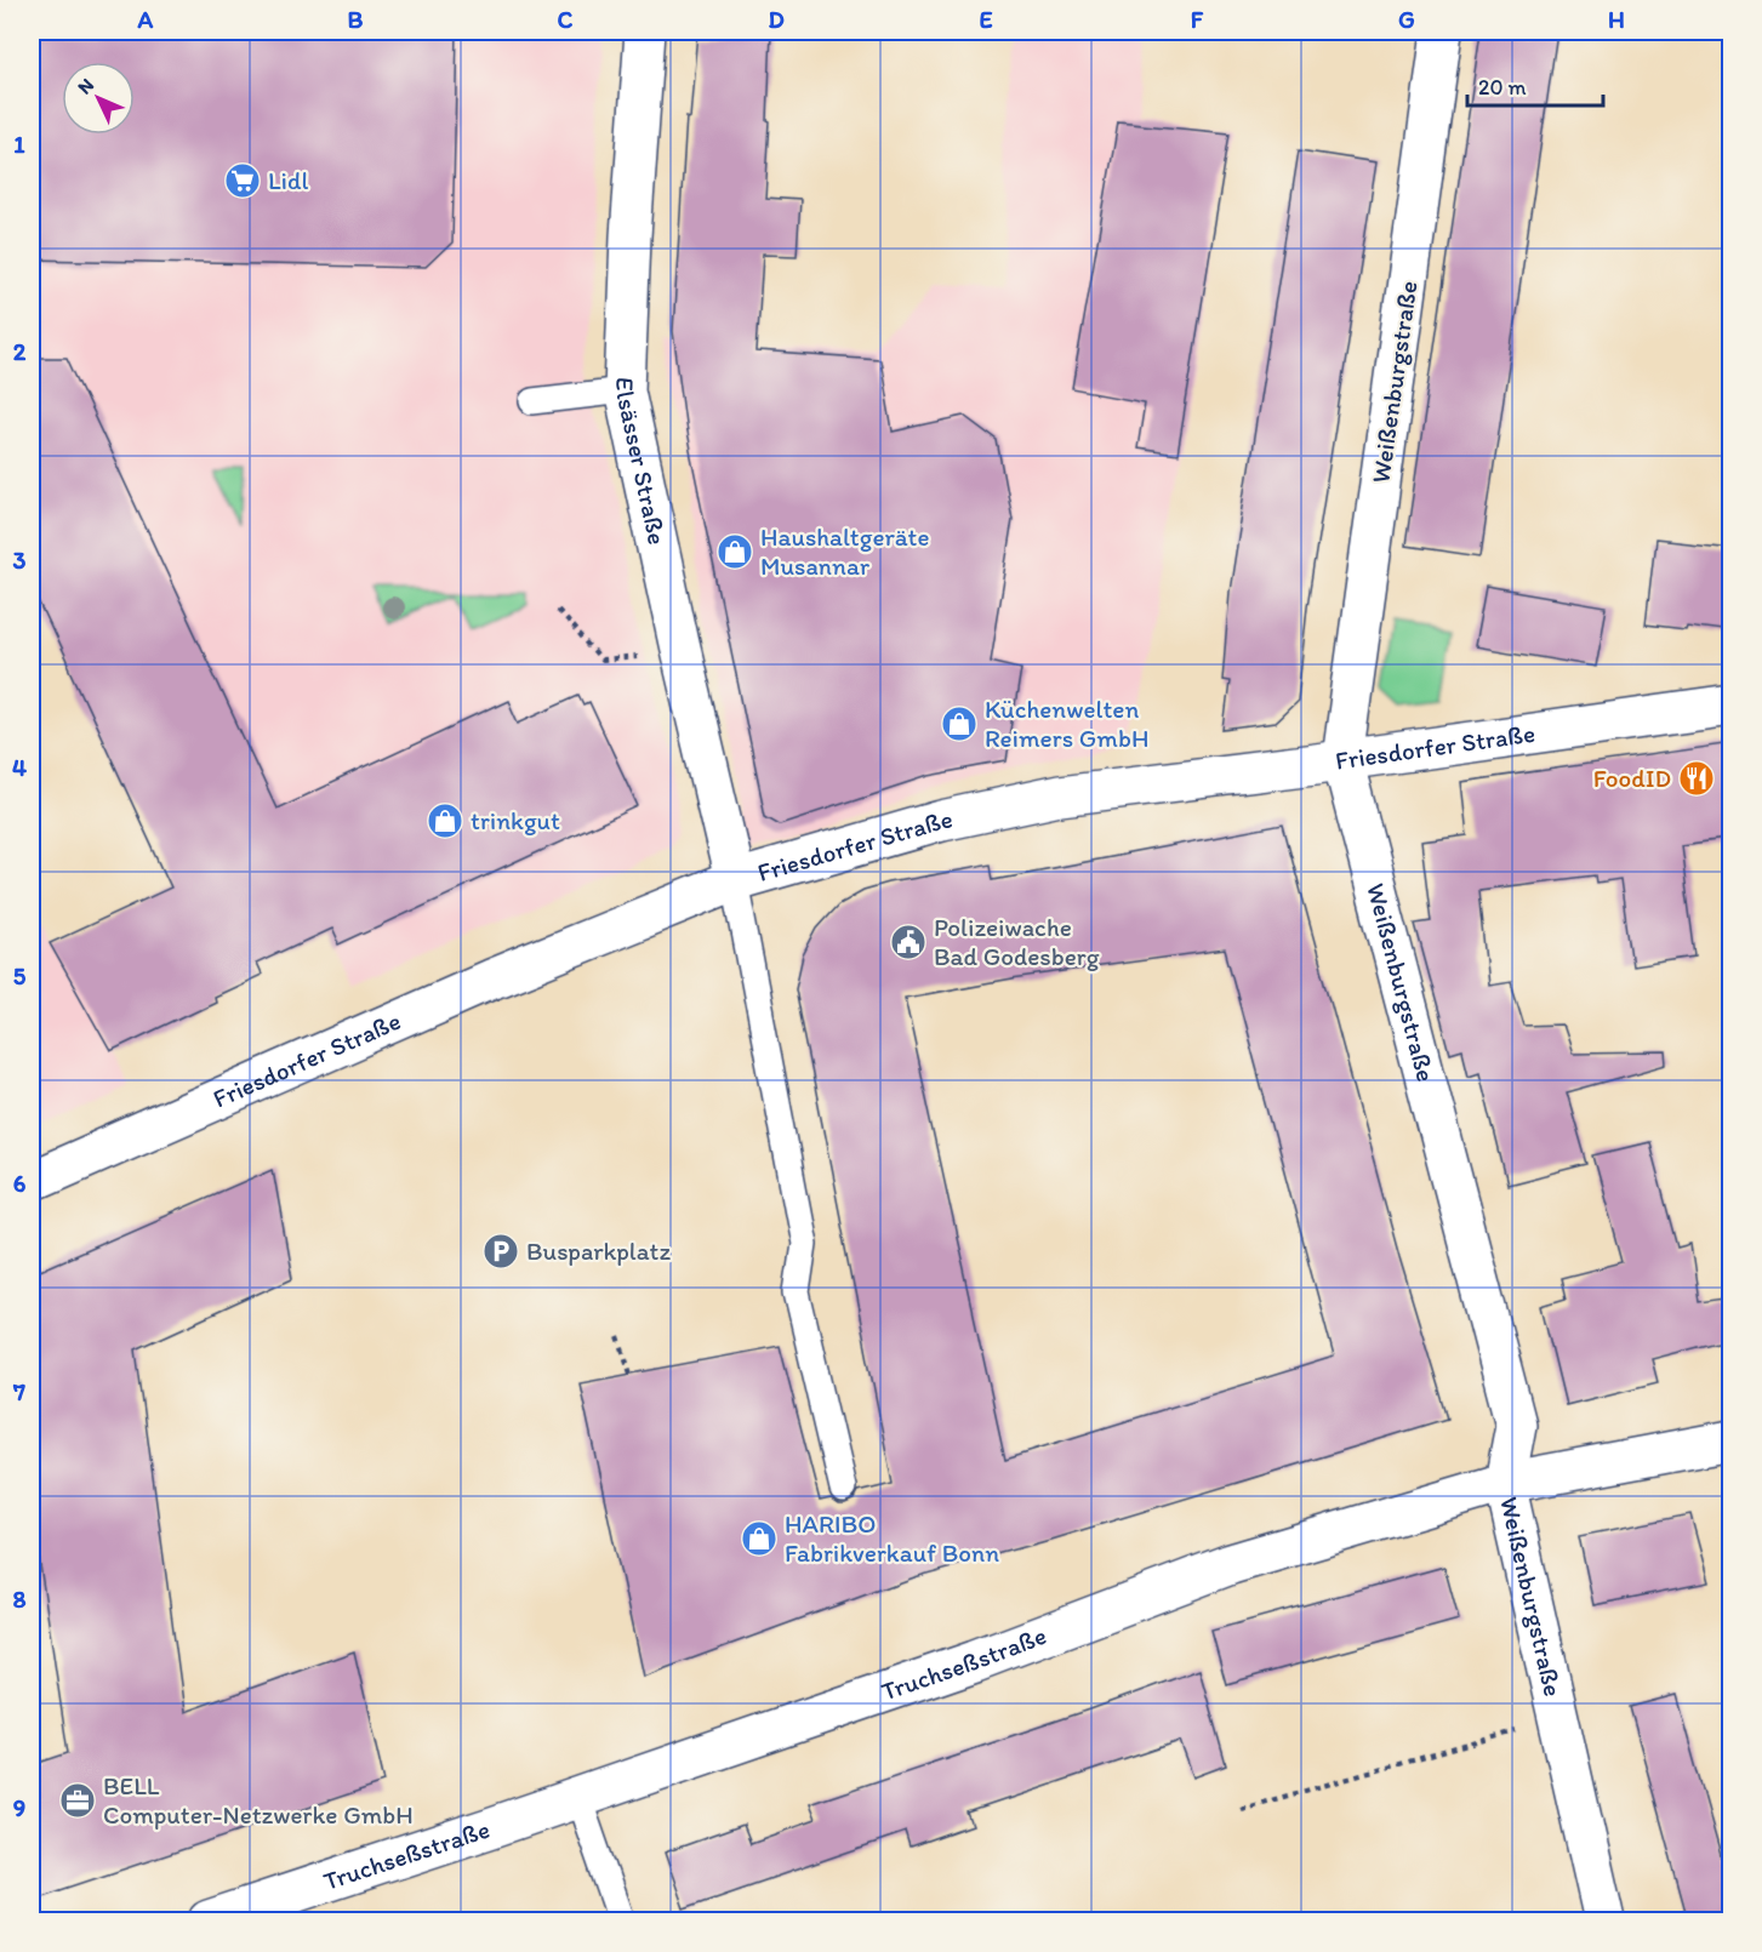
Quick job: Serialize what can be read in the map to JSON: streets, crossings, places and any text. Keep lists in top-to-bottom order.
{
  "streets": {
    "street": [
      "Weißenburgstraße",
      "Elsässer Straße",
      "Friesdorfer Straße",
      "Truchseßstraße"
    ]
  },
  "crossings": [
    ["Weißenburgstraße", "Friesdorfer Straße"],
    ["Weißenburgstraße", "Truchseßstraße"],
    ["Elsässer Straße", "Friesdorfer Straße"]
  ],
  "places": {
    "supermarket": ["Lidl"],
    "shop": [
      "Haushaltgeräte Musannar",
      "Küchenwelten Reimers GmbH",
      "trinkgut",
      "HARIBO Fabrikverkauf Bonn"
    ],
    "restaurant": ["FoodID"],
    "public building": ["Polizeiwache Bad Godesberg"],
    "parking": ["Busparkplatz"],
    "office": ["BELL Computer-Netzwerke GmbH"]
  },
  "scale_bar": "20 m",
  "north": "top left",
  "grid": {
    "columns": [
      "A",
      "B",
      "C",
      "D",
      "E",
      "F",
      "G",
      "H"
    ],
    "rows": [
      "1",
      "2",
      "3",
      "4",
      "5",
      "6",
      "7",
      "8",
      "9"
    ]
  }
}
